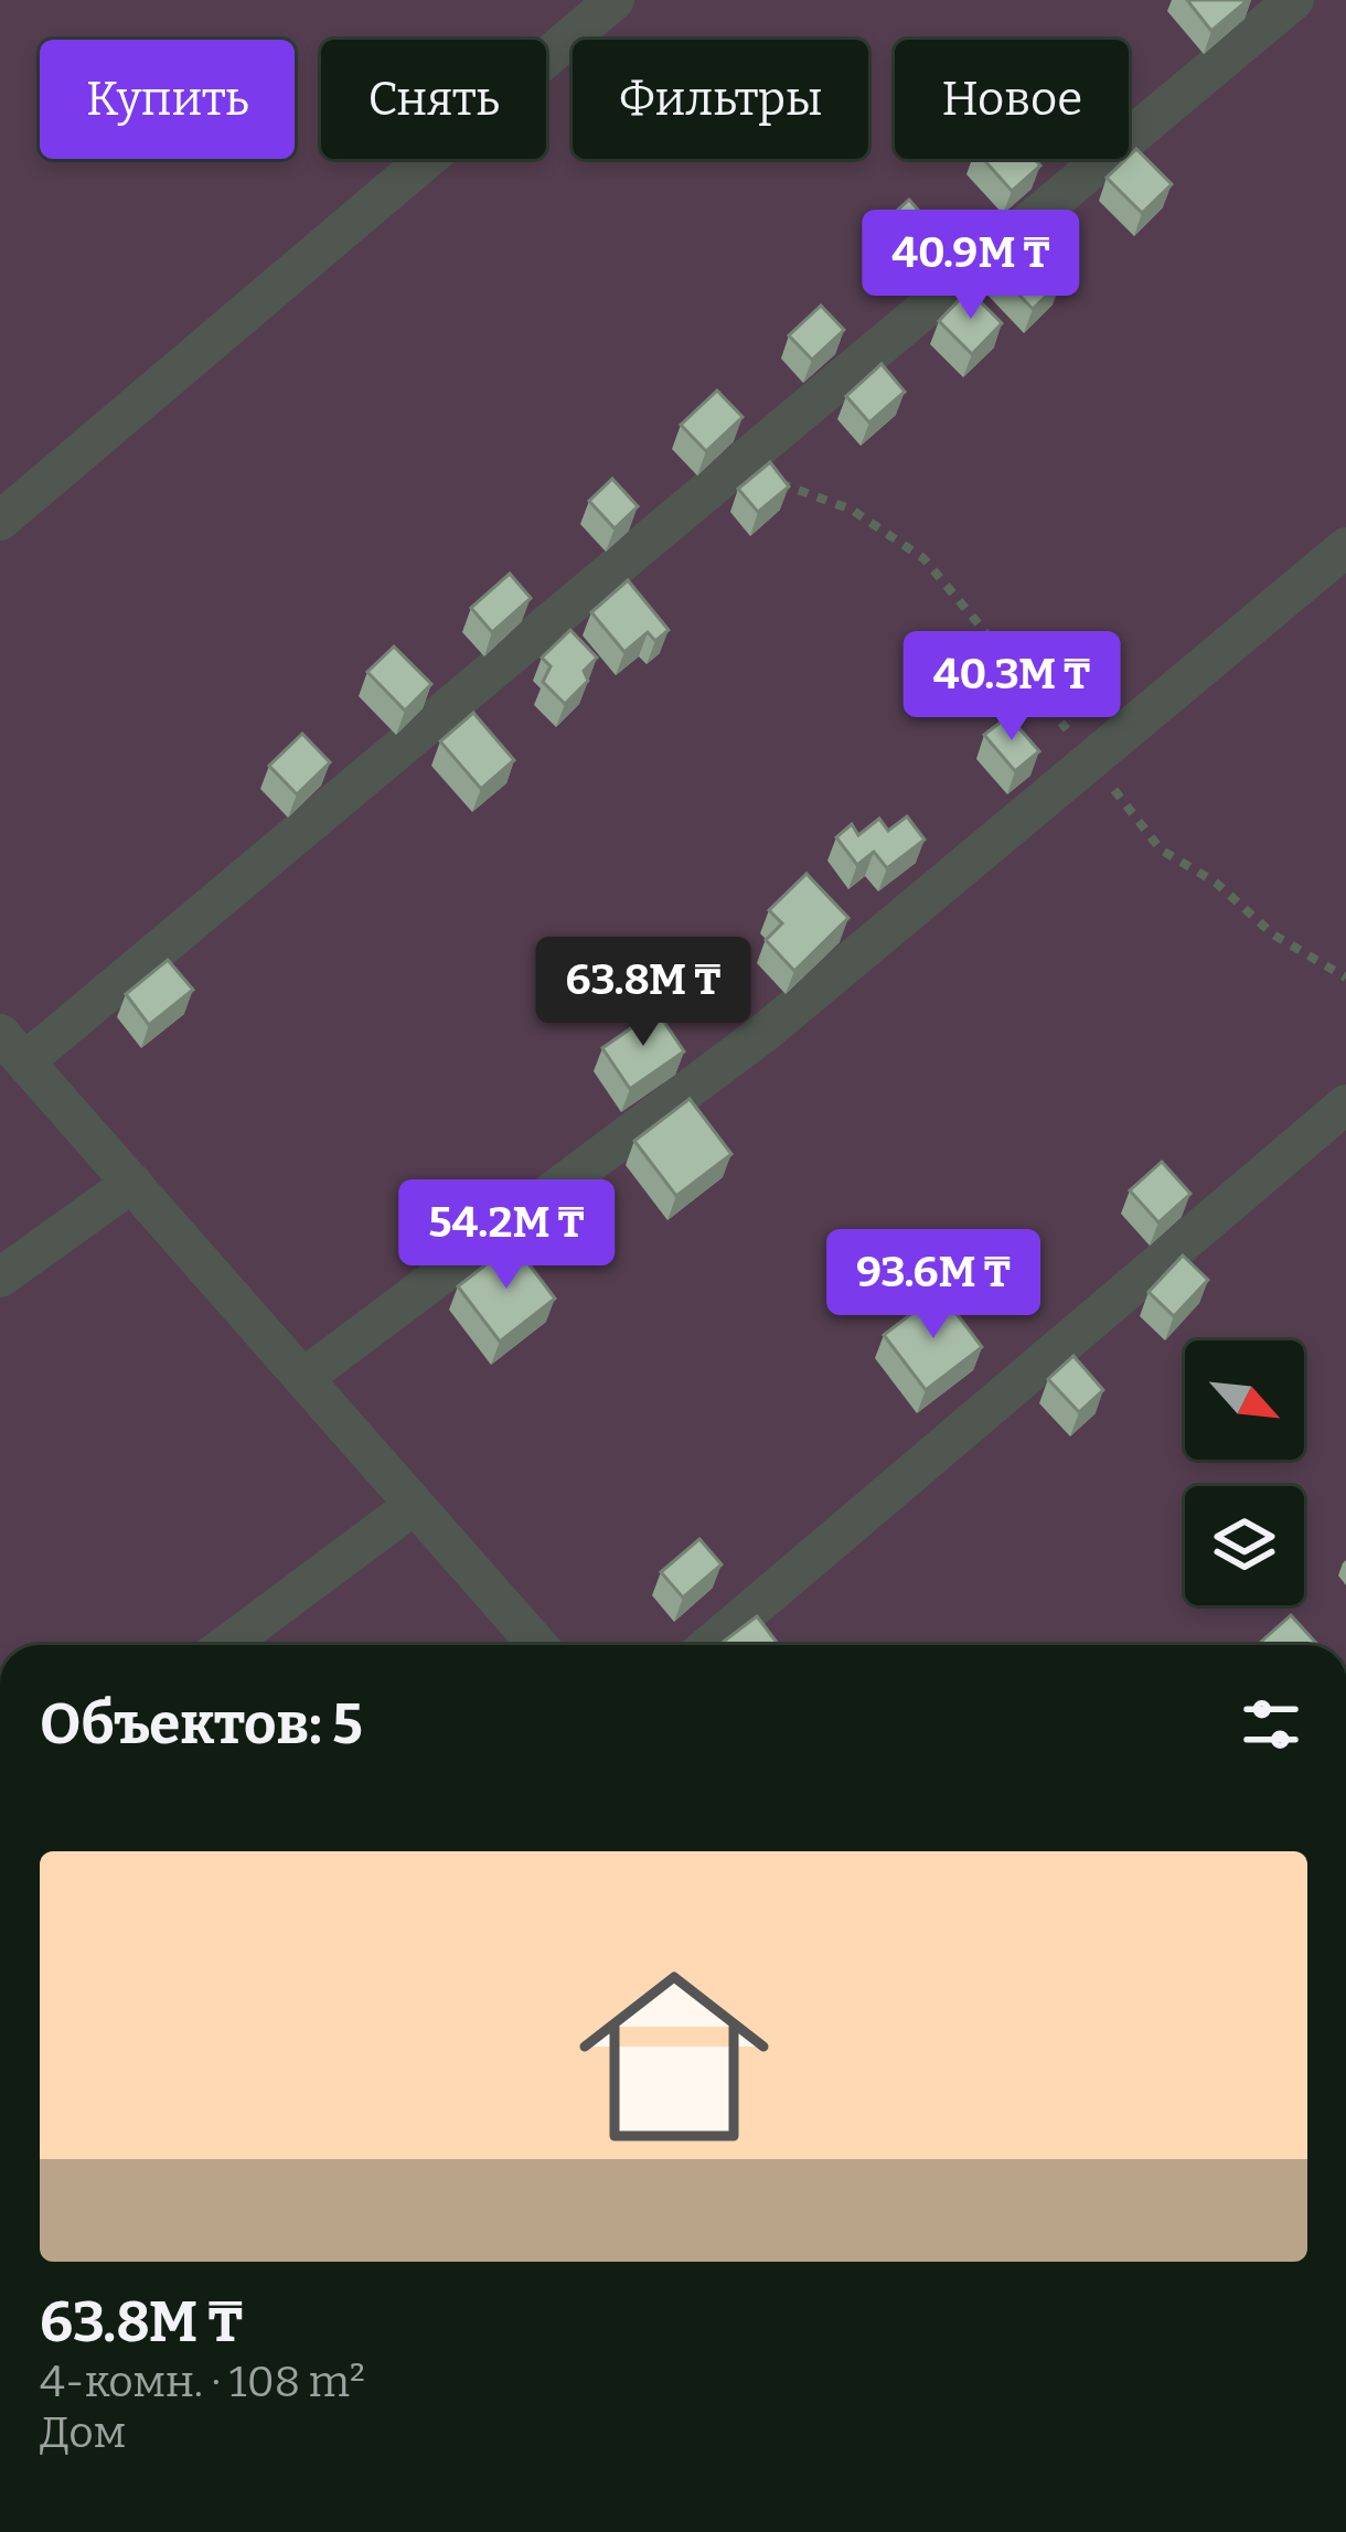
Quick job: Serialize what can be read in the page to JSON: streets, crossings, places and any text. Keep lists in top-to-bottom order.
{
  "north": "bottom right",
  "page": {
    "chip": [
      "Купить",
      "Снять",
      "Фильтры",
      "Новое"
    ],
    "price": [
      "40.9M ₸",
      "40.3M ₸",
      "63.8M ₸",
      "54.2M ₸",
      "93.6M ₸"
    ],
    "heading": "Объектов: 5",
    "list": [
      {
        "name": "63.8M ₸",
        "note": "4-комн. · 108 m² · Дом"
      }
    ]
  }
}
